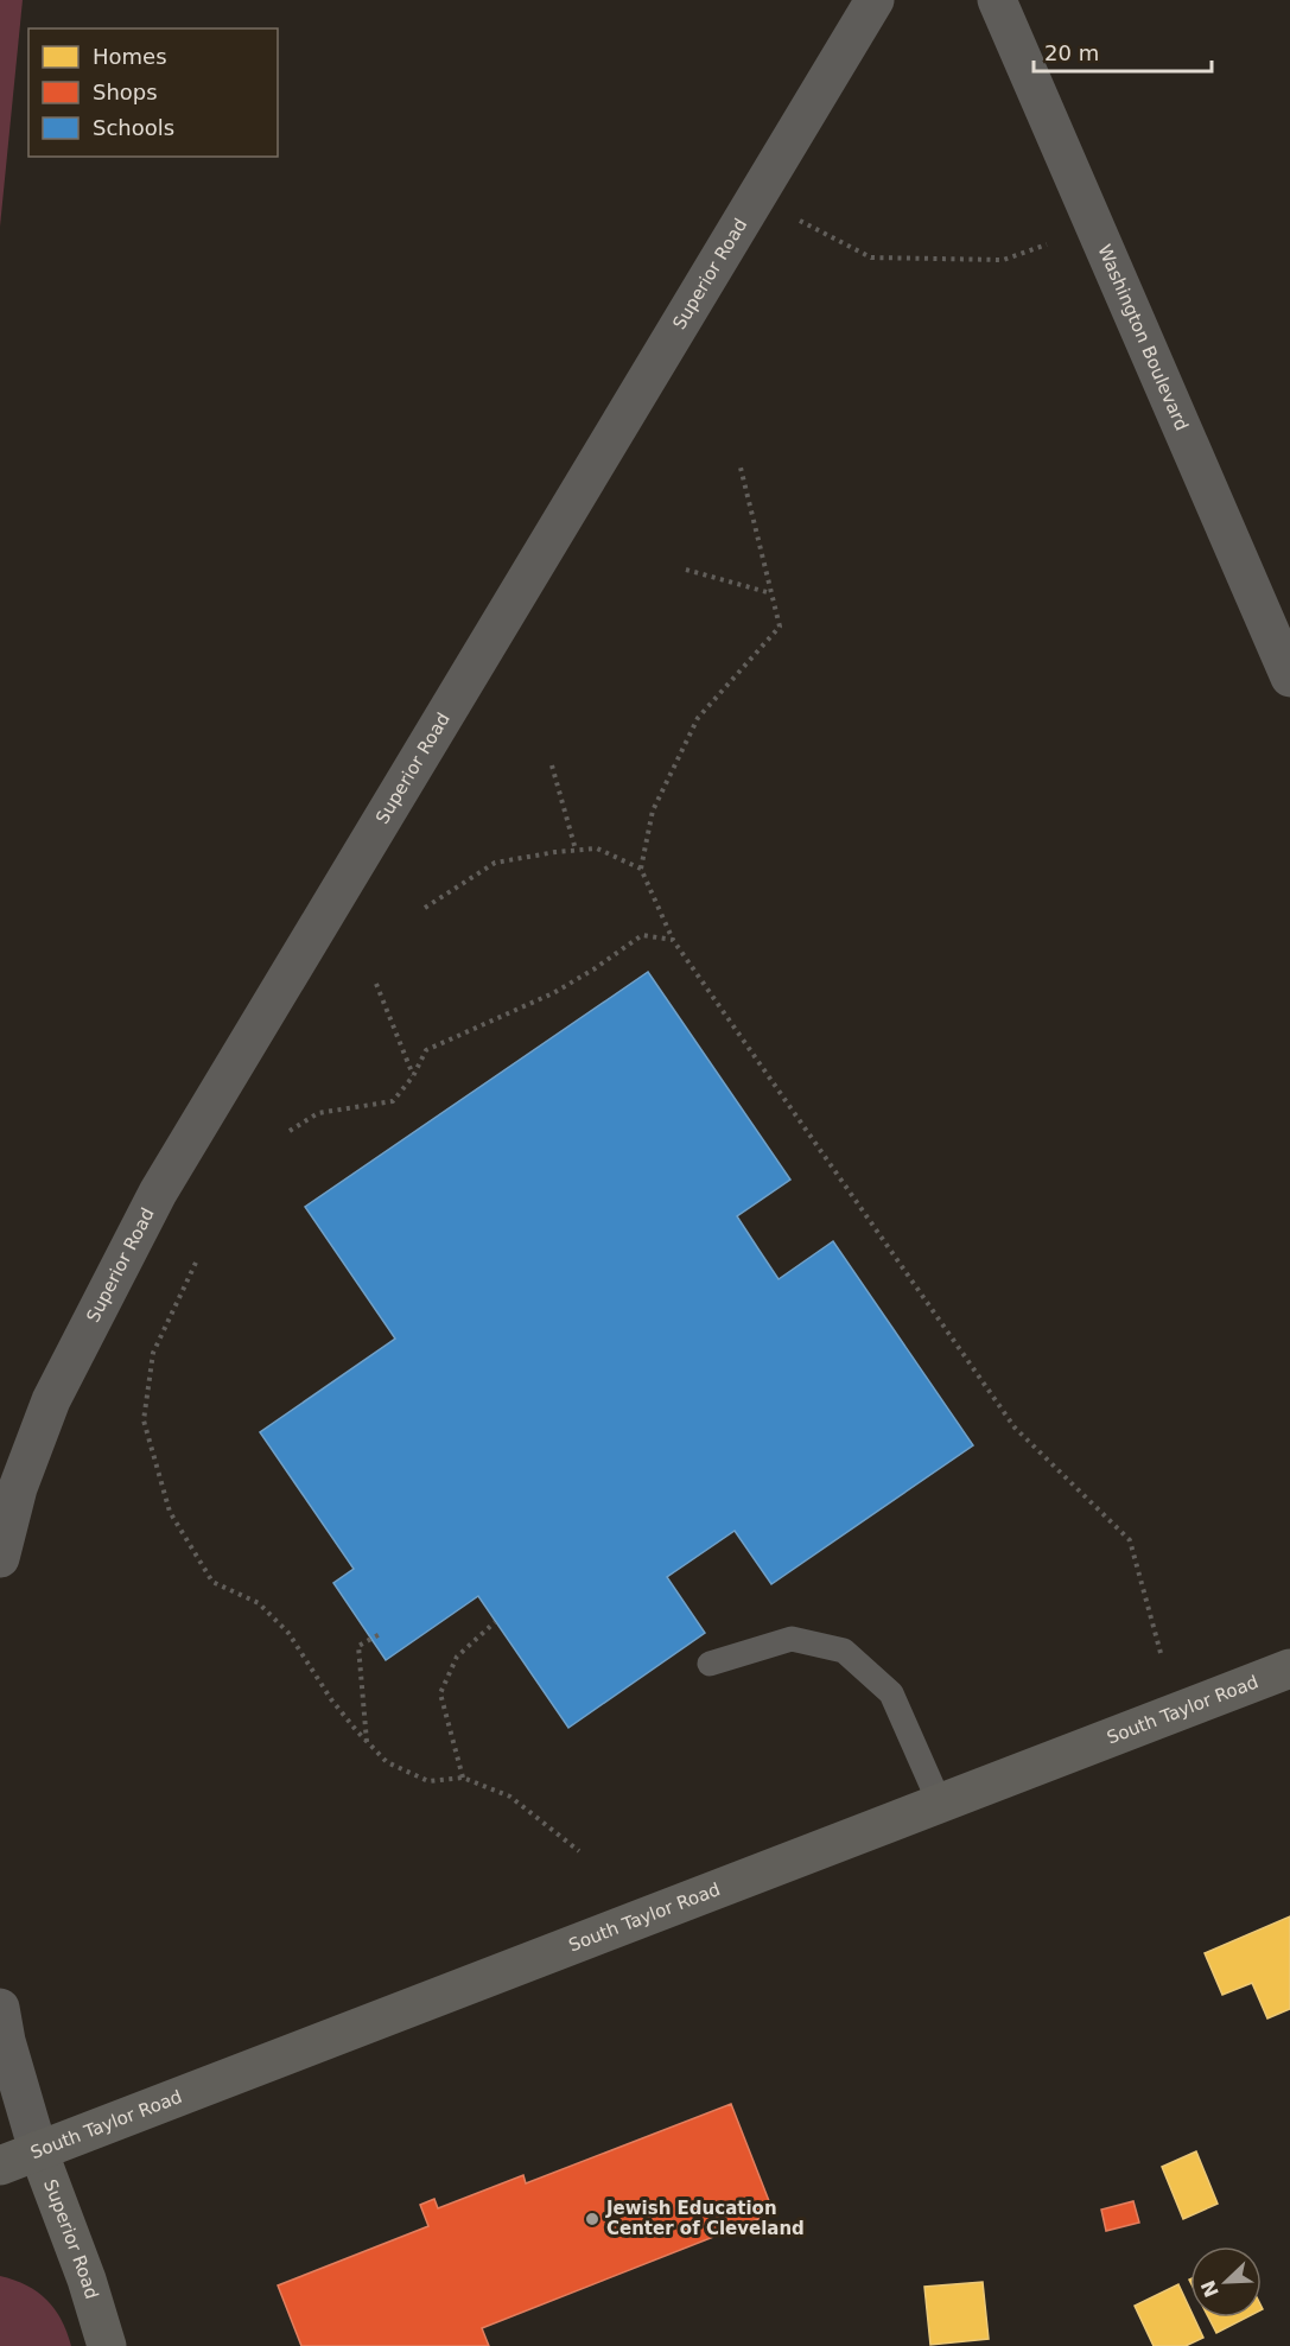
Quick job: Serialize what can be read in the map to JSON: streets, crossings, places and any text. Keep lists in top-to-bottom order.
{
  "streets": {
    "main road": ["Superior Road", "South Taylor Road"],
    "street": ["Washington Boulevard"]
  },
  "crossings": [
    ["Superior Road", "South Taylor Road"]
  ],
  "places": ["Jewish Education Center of Cleveland"],
  "legend": ["Homes", "Shops", "Schools"],
  "scale_bar": "20 m",
  "north": "bottom left"
}
